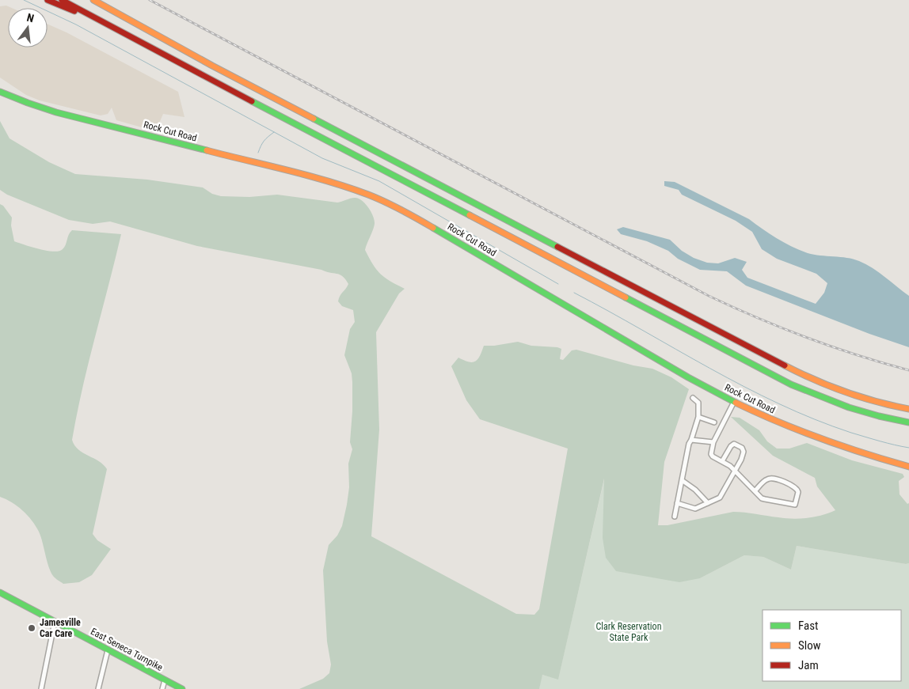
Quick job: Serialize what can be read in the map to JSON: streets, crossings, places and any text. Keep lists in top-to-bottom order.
{
  "streets": {
    "main road": ["Rock Cut Road", "East Seneca Turnpike"]
  },
  "parks": ["Clark Reservation State Park"],
  "places": ["Jamesville Car Care"],
  "legend": ["Fast", "Slow", "Jam"],
  "north": "top"
}
